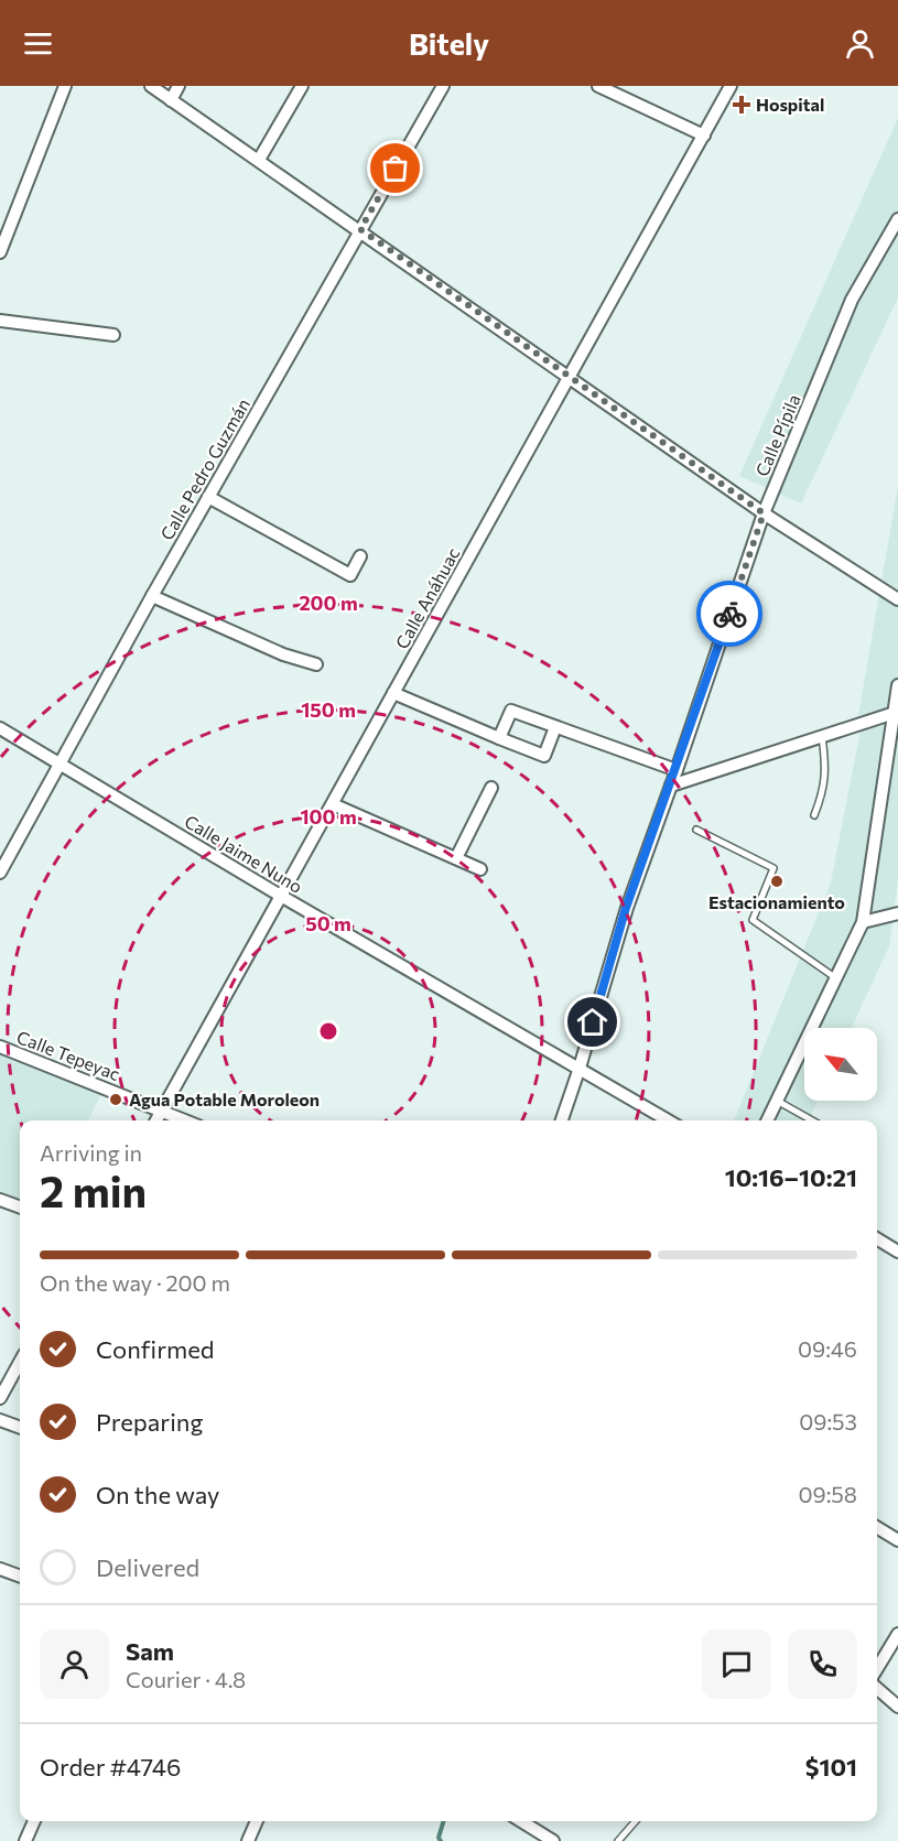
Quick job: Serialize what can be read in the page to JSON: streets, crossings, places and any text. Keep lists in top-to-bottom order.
{
  "streets": {
    "street": [
      "Calle Pípila",
      "Calle Pedro Guzmán",
      "Calle Anáhuac",
      "Calle Jaime Nuno",
      "Calle Tepeyac"
    ]
  },
  "crossings": [
    ["Calle Pípila", "Calle Jaime Nuno"],
    ["Calle Pedro Guzmán", "Calle Jaime Nuno"],
    ["Calle Anáhuac", "Calle Jaime Nuno"],
    ["Calle Anáhuac", "Calle Tepeyac"]
  ],
  "places": {
    "health": ["Hospital"],
    "other": ["Estacionamiento", "Agua Potable Moroleon"]
  },
  "north": "top left",
  "page": {
    "header": "Bitely",
    "heading": ["2 min", "Arriving in", "10:16–10:21"],
    "panel": [
      "Sam",
      "Courier · 4.8",
      "Order #4746",
      "$101"
    ],
    "bar": "On the way · 200 m",
    "list": [
      ["Confirmed", "09:46"],
      ["Preparing", "09:53"],
      ["On the way", "09:58"],
      "Delivered"
    ]
  },
  "rings": [
    "200 m",
    "150 m",
    "100 m",
    "50 m"
  ]
}
